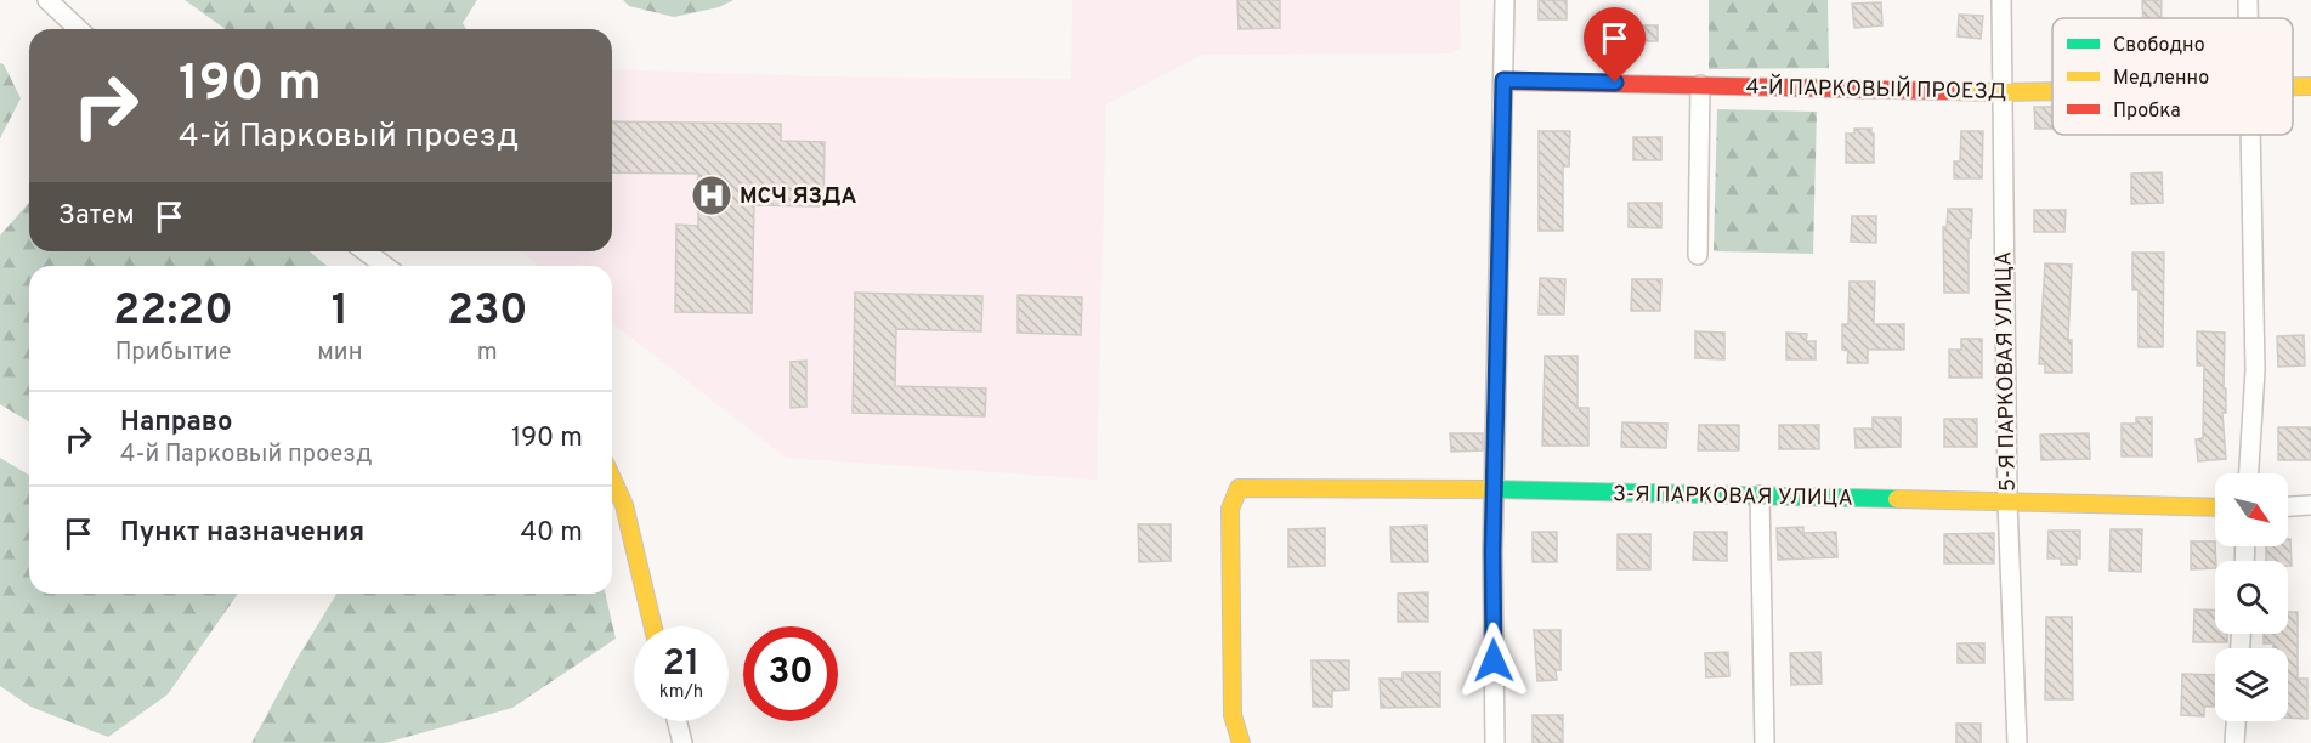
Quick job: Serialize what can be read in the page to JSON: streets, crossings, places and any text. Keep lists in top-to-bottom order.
{
  "streets": {
    "street": ["4-Й ПАРКОВЫЙ ПРОЕЗД", "5-Я ПАРКОВАЯ УЛИЦА", "3-Я ПАРКОВАЯ УЛИЦА"]
  },
  "crossings": [
    ["4-Й ПАРКОВЫЙ ПРОЕЗД", "5-Я ПАРКОВАЯ УЛИЦА"],
    ["5-Я ПАРКОВАЯ УЛИЦА", "3-Я ПАРКОВАЯ УЛИЦА"]
  ],
  "places": {
    "hospital": ["МСЧ ЯЗДА"]
  },
  "legend": ["Свободно", "Медленно", "Пробка"],
  "north": "bottom right",
  "page": {
    "turn": ["190 m", "4-й Парковый проезд"],
    "then": "Затем",
    "eta": [
      "22:20",
      "Прибытие",
      "1",
      "мин",
      "230",
      "m"
    ],
    "list": [
      {
        "name": "Направо",
        "note": "4-й Парковый проезд",
        "value": "190 m"
      },
      {
        "name": "Пункт назначения",
        "value": "40 m"
      }
    ],
    "speed": "21 km/h",
    "limit": "30"
  }
}
